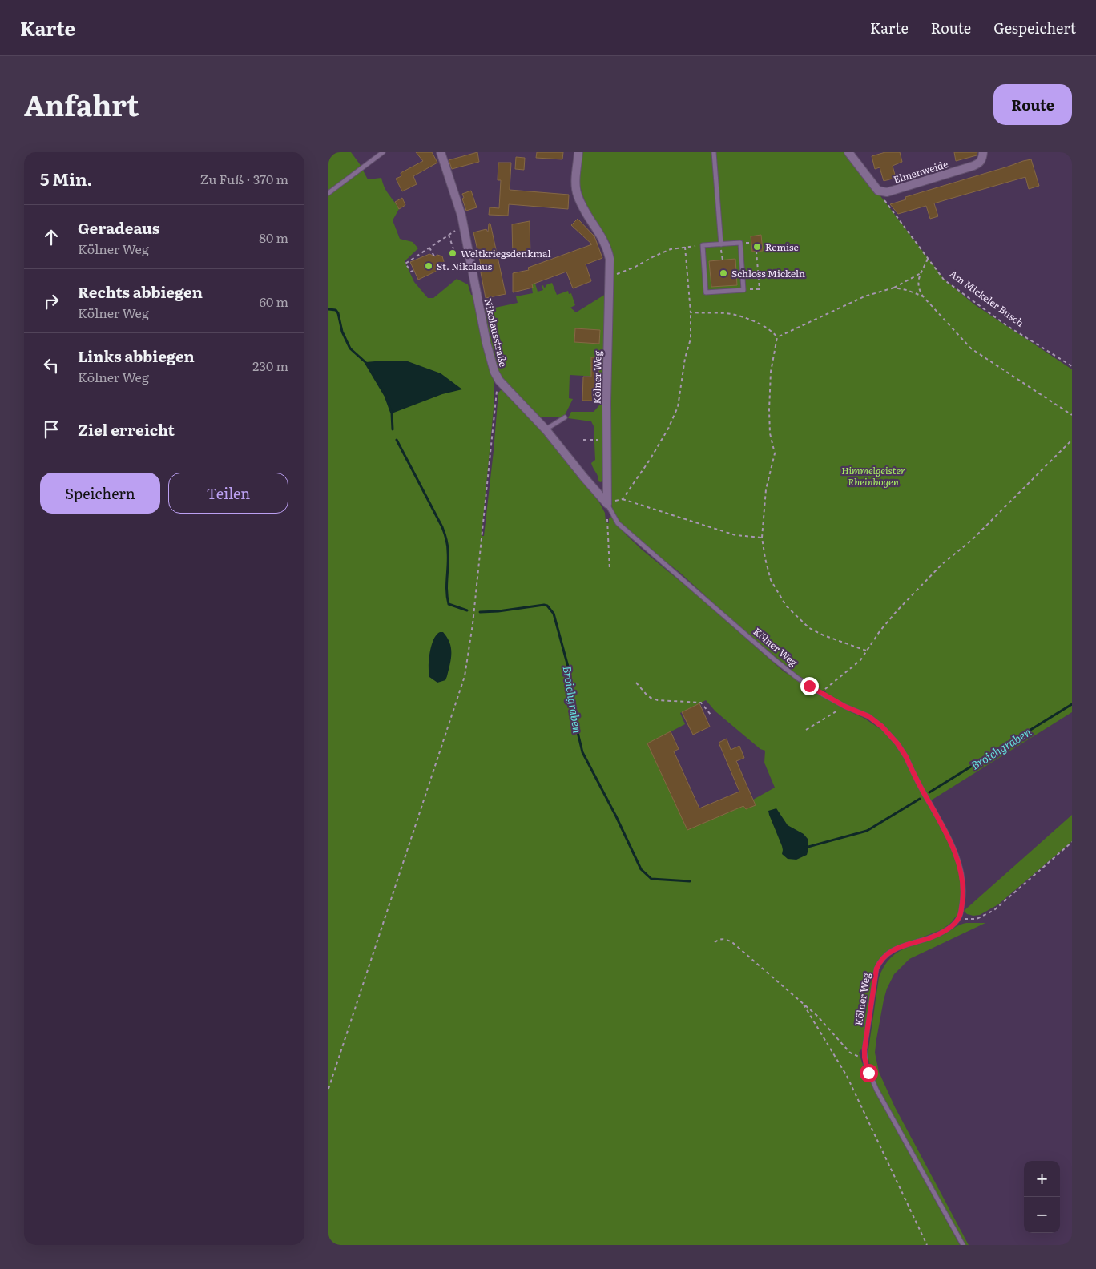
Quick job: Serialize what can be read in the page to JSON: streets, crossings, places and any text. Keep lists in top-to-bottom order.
{
  "streets": {
    "street": ["Elmenweide", "Nikolausstraße", "Kölner Weg"],
    "path": ["Am Mickeler Busch"]
  },
  "crossings": [
    ["Elmenweide", "Am Mickeler Busch"],
    ["Nikolausstraße", "Kölner Weg"]
  ],
  "water": ["Broichgraben"],
  "parks": ["Himmelgeister Rheinbogen"],
  "places": [
    "Remise",
    "Weltkriegsdenkmal",
    "St. Nikolaus",
    "Schloss Mickeln"
  ],
  "page": {
    "header": "Karte",
    "nav": ["Karte", "Route", "Gespeichert"],
    "title": "Anfahrt",
    "buttons": [
      "Route",
      ["Speichern", "Teilen"]
    ],
    "heading": ["5 Min.", "Zu Fuß · 370 m"],
    "list": [
      ["Geradeaus", "Kölner Weg", "80 m"],
      ["Rechts abbiegen", "Kölner Weg", "60 m"],
      ["Links abbiegen", "Kölner Weg", "230 m"],
      "Ziel erreicht"
    ],
    "map_buttons": ["+", "−"]
  }
}
